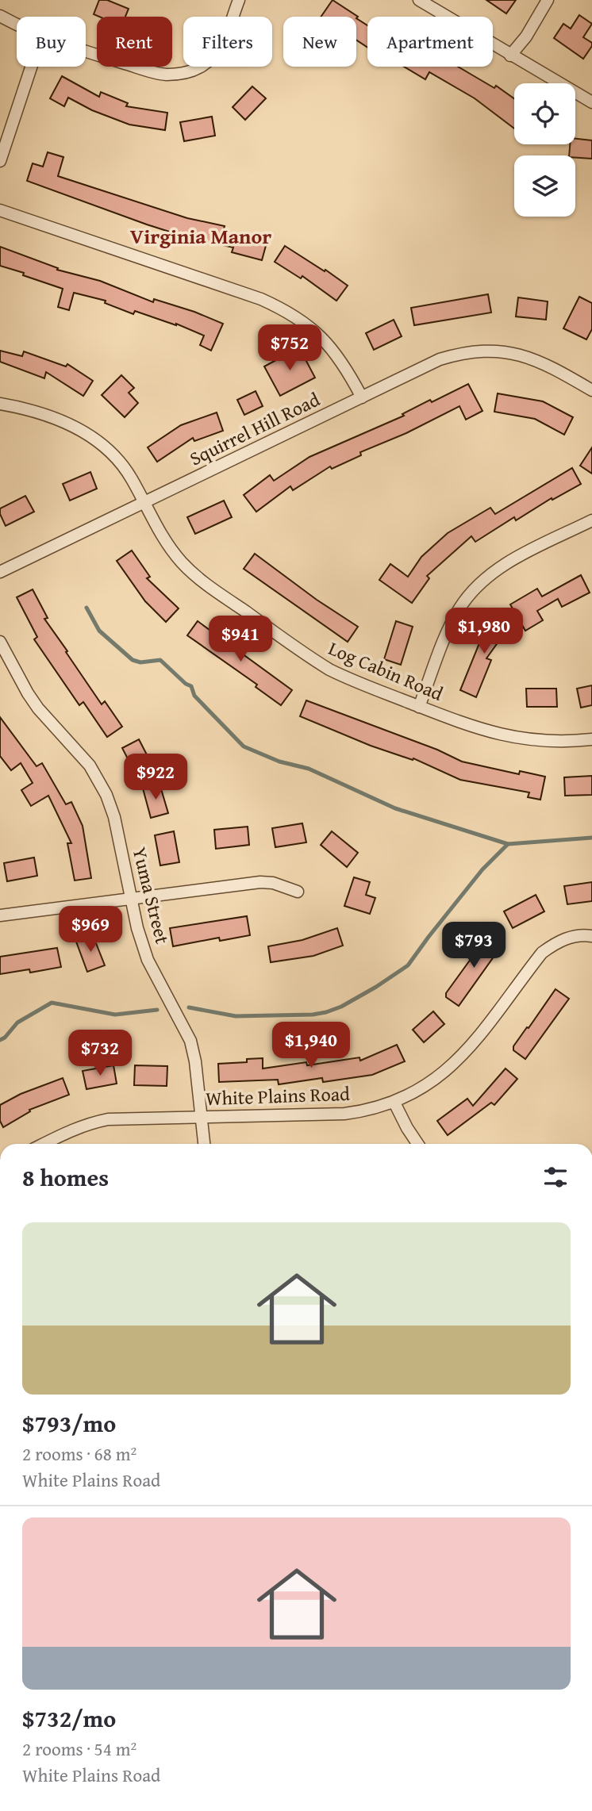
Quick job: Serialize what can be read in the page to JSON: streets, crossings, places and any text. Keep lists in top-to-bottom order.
{
  "streets": {
    "street": [
      "Squirrel Hill Road",
      "Log Cabin Road",
      "Yuma Street",
      "White Plains Road"
    ]
  },
  "crossings": [
    ["Squirrel Hill Road", "Log Cabin Road"],
    ["Yuma Street", "White Plains Road"]
  ],
  "districts": ["Virginia Manor"],
  "page": {
    "chip": [
      "Buy",
      "Rent",
      "Filters",
      "New",
      "Apartment"
    ],
    "price": [
      "$752",
      "$1,980",
      "$941",
      "$922",
      "$969",
      "$793",
      "$1,940",
      "$732"
    ],
    "heading": "8 homes",
    "list": [
      {
        "name": "$793/mo",
        "note": "2 rooms · 68 m² · White Plains Road"
      },
      {
        "name": "$732/mo",
        "note": "2 rooms · 54 m² · White Plains Road"
      }
    ]
  }
}
